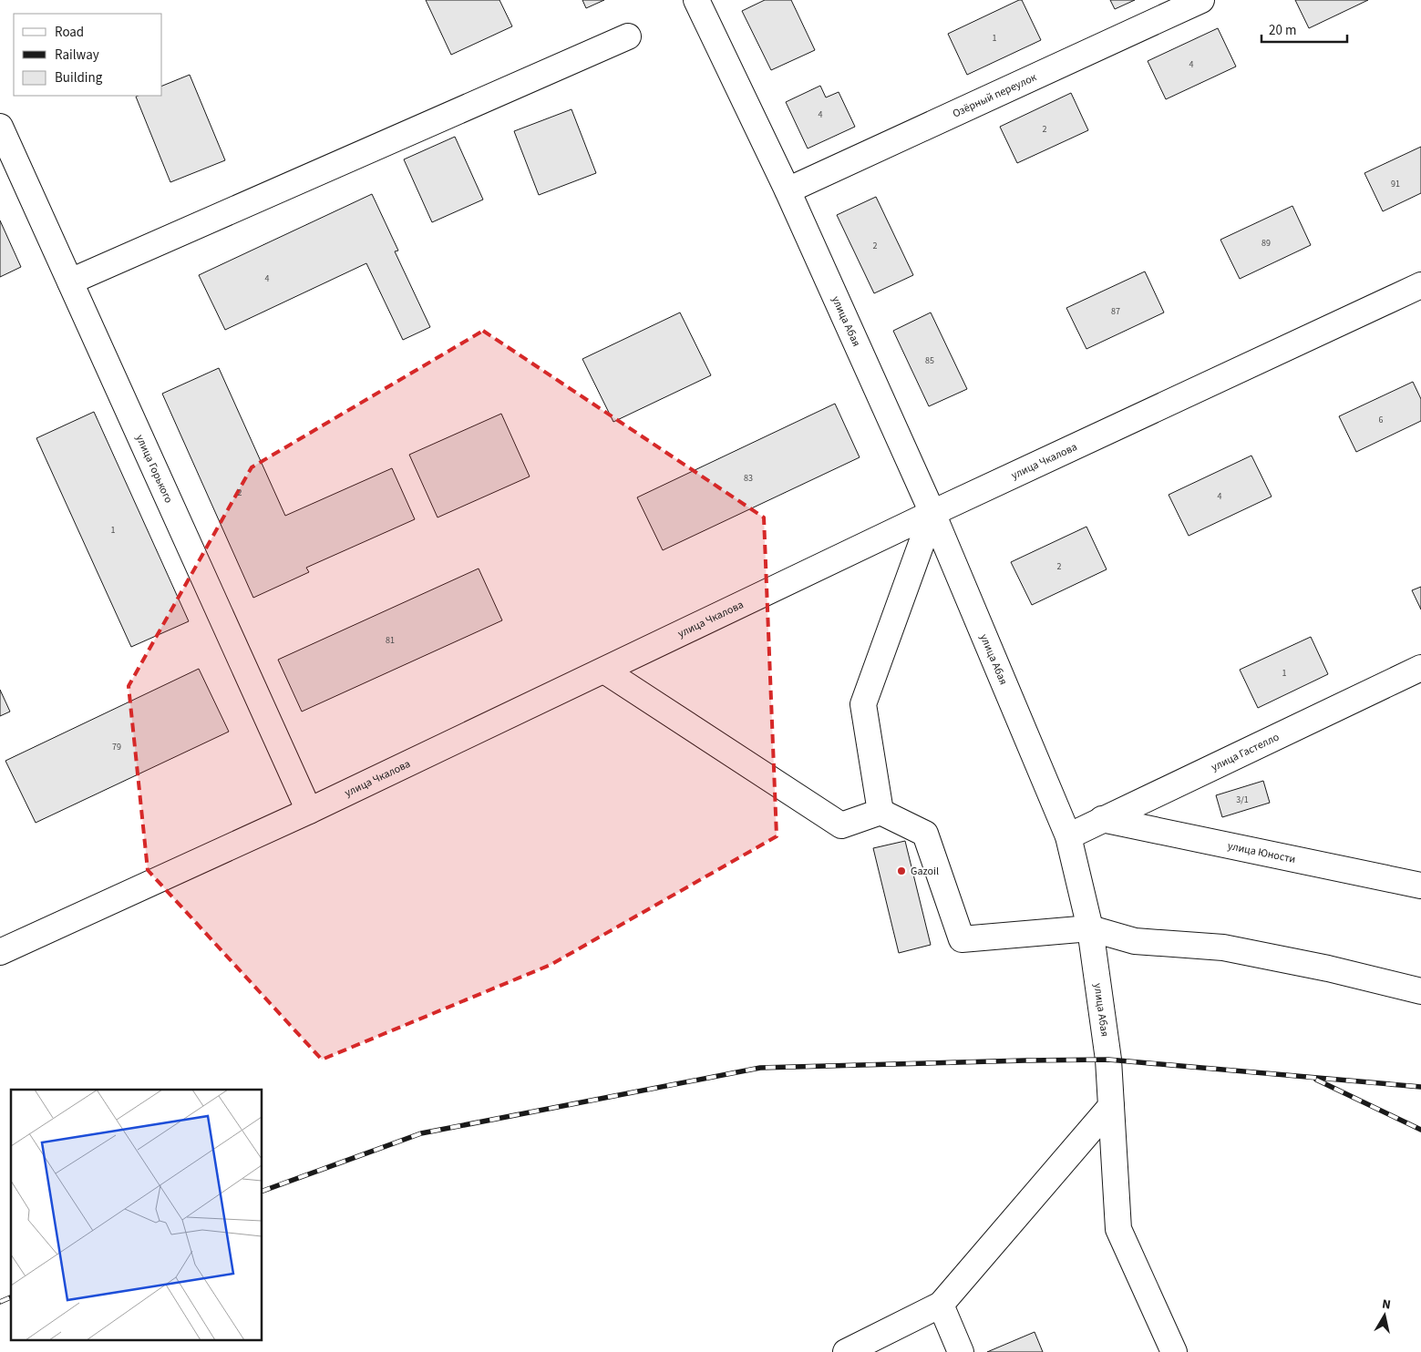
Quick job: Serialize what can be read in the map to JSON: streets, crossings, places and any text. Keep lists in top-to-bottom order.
{
  "streets": {
    "street": [
      "Озёрный переулок",
      "улица Абая",
      "улица Чкалова",
      "улица Горького",
      "улица Гастелло",
      "улица Юности"
    ]
  },
  "crossings": [
    ["Озёрный переулок", "улица Абая"],
    ["улица Абая", "улица Чкалова"],
    ["улица Абая", "улица Гастелло"],
    ["улица Чкалова", "улица Горького"],
    ["улица Гастелло", "улица Юности"]
  ],
  "places": ["Gazoil"],
  "house_numbers": [
    "1",
    "4",
    "4",
    "2",
    "91",
    "89",
    "2",
    "4",
    "87",
    "85",
    "6",
    "83",
    "2",
    "4",
    "1",
    "2",
    "81",
    "1",
    "79",
    "3/1"
  ],
  "legend": ["Road", "Railway", "Building"],
  "scale_bar": "20 m",
  "north": "top"
}
